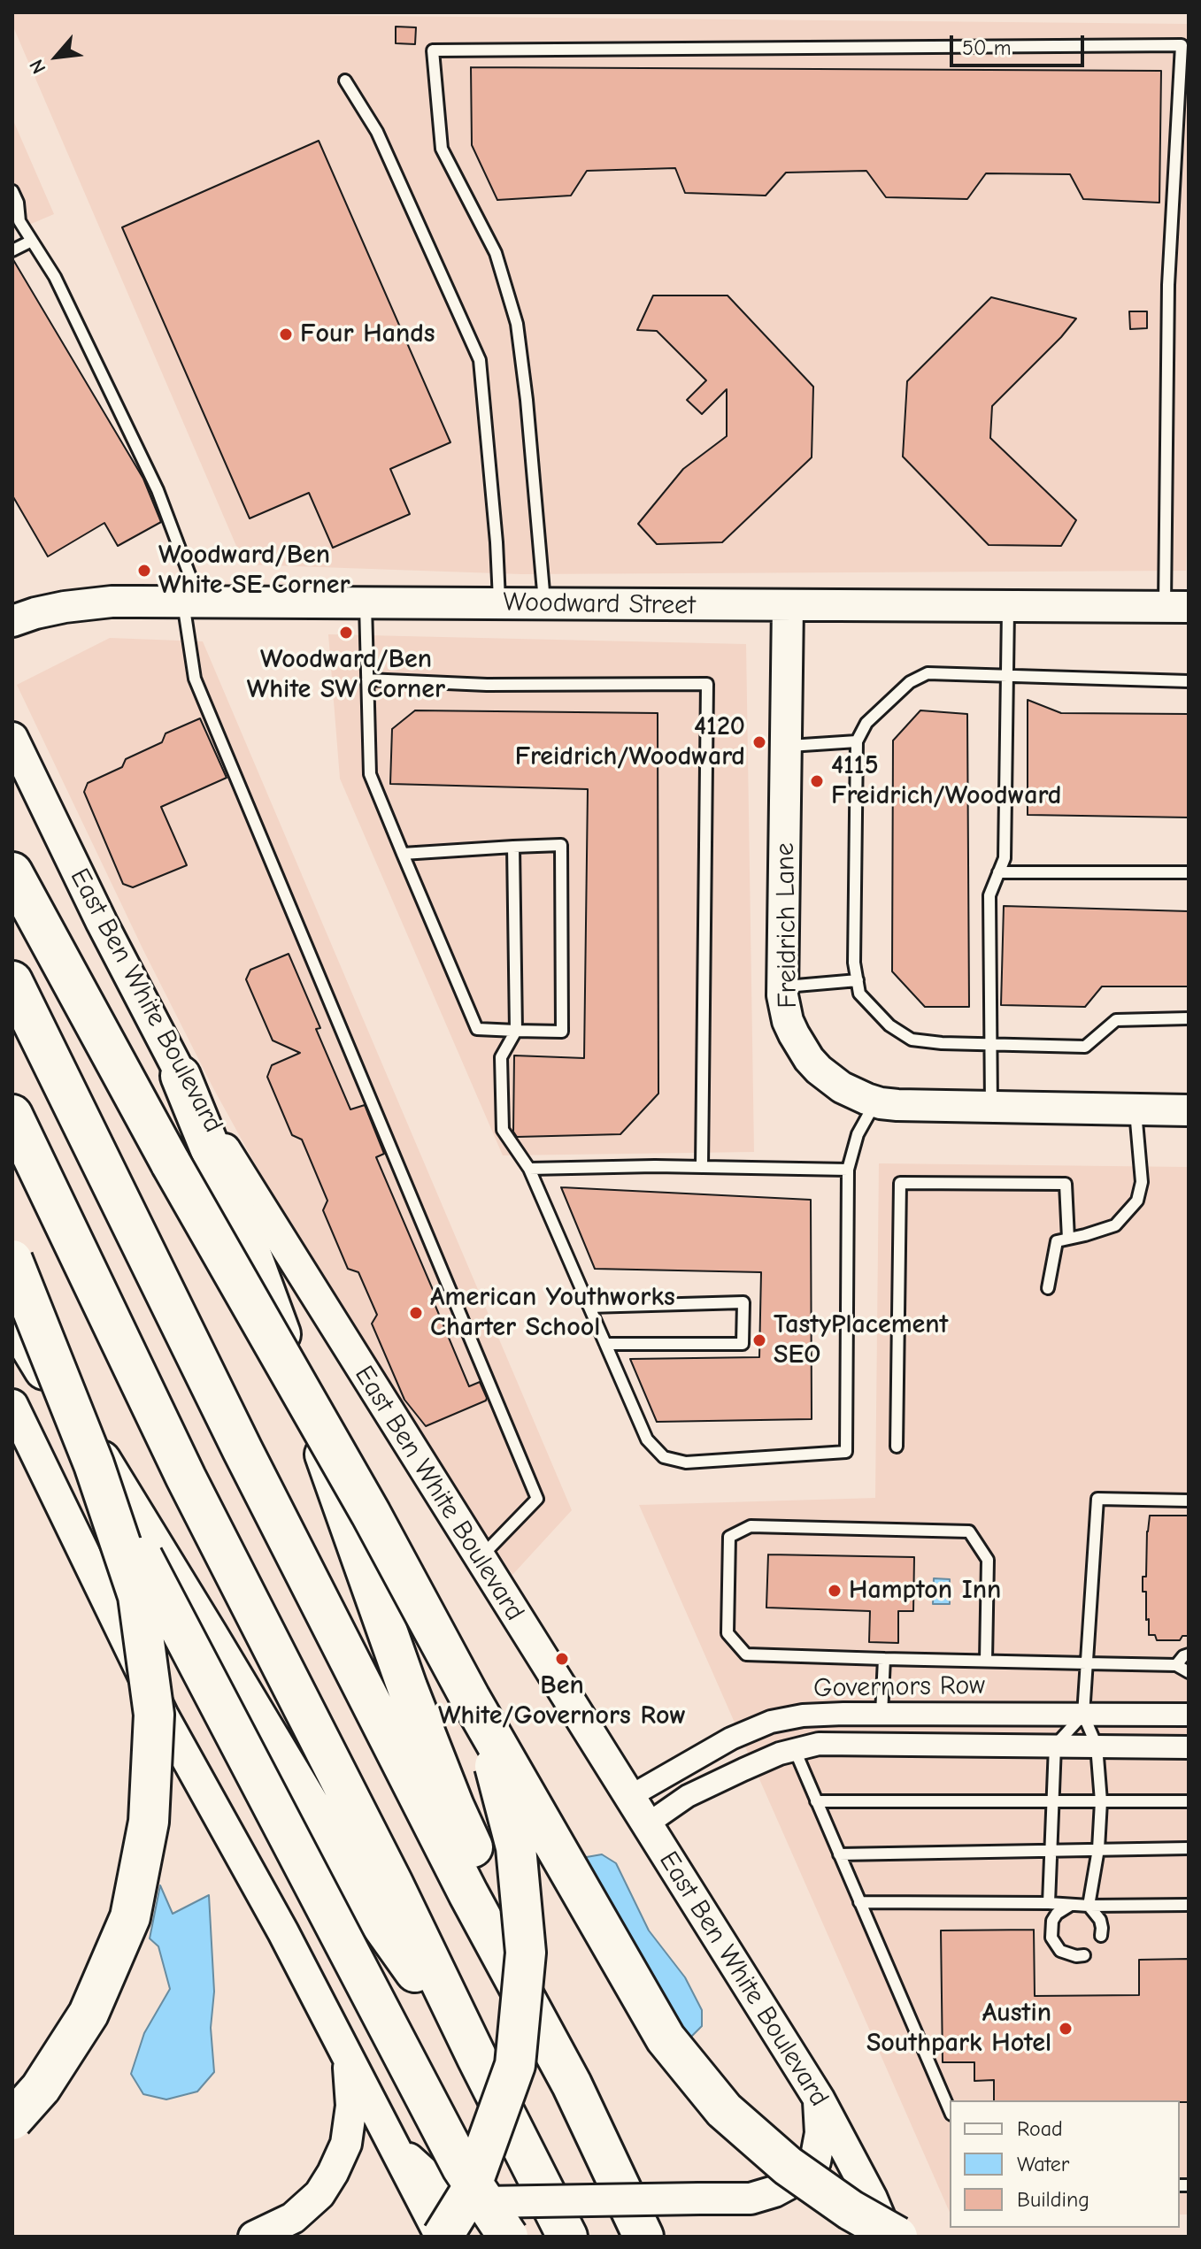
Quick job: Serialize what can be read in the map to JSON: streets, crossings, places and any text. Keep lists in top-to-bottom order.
{
  "streets": {
    "main road": ["Woodward Street", "Freidrich Lane", "East Ben White Boulevard"],
    "street": ["Governors Row"]
  },
  "crossings": [
    ["Woodward Street", "Freidrich Lane"],
    ["East Ben White Boulevard", "Governors Row"]
  ],
  "places": [
    "Four Hands",
    "Woodward/Ben White SE Corner",
    "Woodward/Ben White SW Corner",
    "4120 Freidrich/Woodward",
    "4115 Freidrich/Woodward",
    "American Youthworks Charter School",
    "TastyPlacement SEO",
    "Hampton Inn",
    "Ben White/Governors Row",
    "Austin Southpark Hotel"
  ],
  "legend": ["Road", "Water", "Building"],
  "scale_bar": "50 m",
  "north": "bottom left"
}
